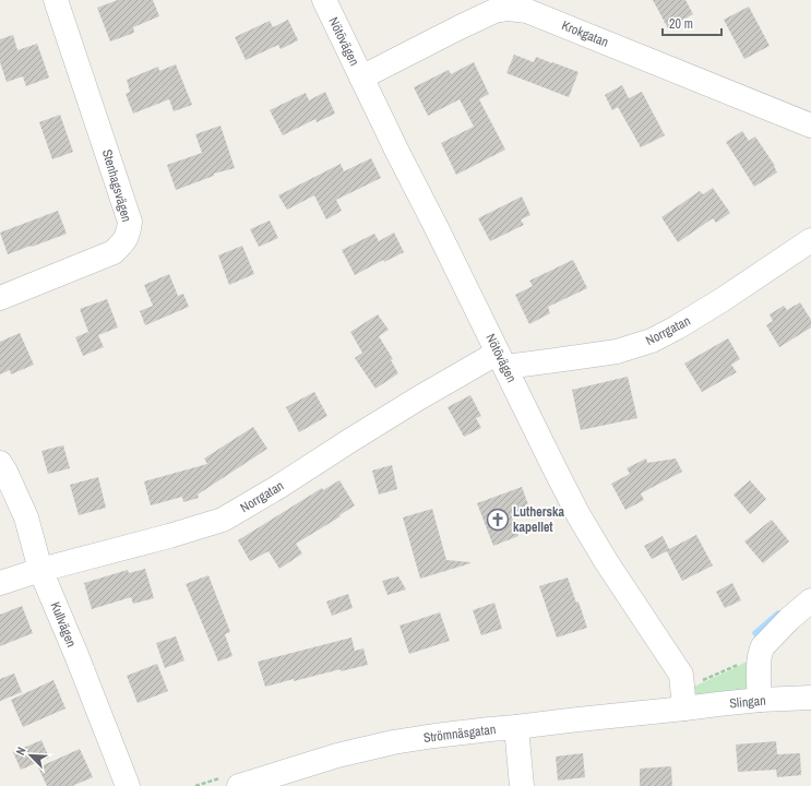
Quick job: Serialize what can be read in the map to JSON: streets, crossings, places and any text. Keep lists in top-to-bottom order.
{
  "streets": {
    "street": [
      "Krokgatan",
      "Nötövägen",
      "Stenhagsvägen",
      "Norrgatan",
      "Kullvägen",
      "Slingan",
      "Strömnäsgatan"
    ]
  },
  "crossings": [
    ["Krokgatan", "Nötövägen"],
    ["Nötövägen", "Norrgatan"],
    ["Nötövägen", "Slingan"],
    ["Nötövägen", "Strömnäsgatan"],
    ["Norrgatan", "Kullvägen"],
    ["Slingan", "Strömnäsgatan"]
  ],
  "places": {
    "church": ["Lutherska kapellet"]
  },
  "scale_bar": "20 m",
  "north": "top left"
}
